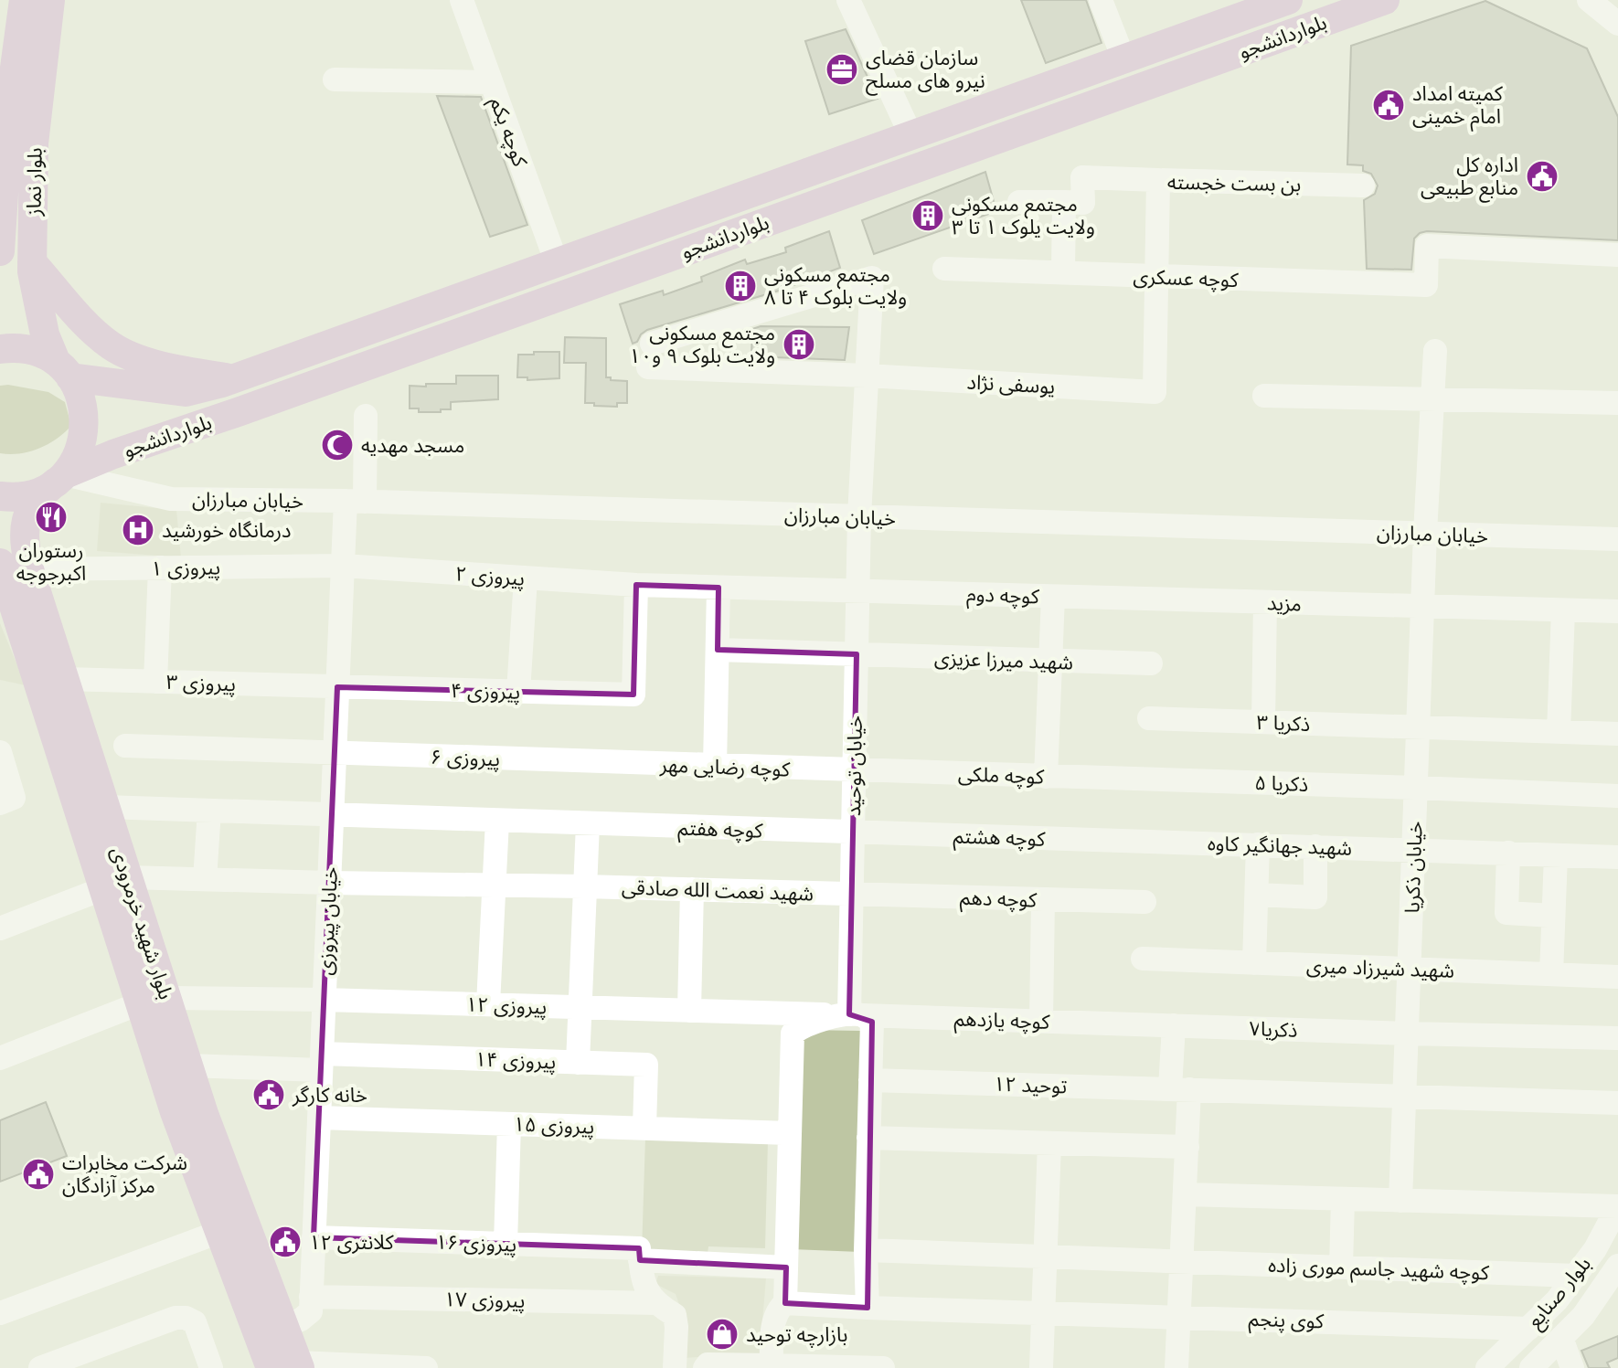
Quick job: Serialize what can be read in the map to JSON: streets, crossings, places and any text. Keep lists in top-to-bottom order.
{
  "streets": {
    "main road": ["بلواردانشجو", "بلوار نماز", "بلوار شهید خرمرودی"],
    "street": [
      "کوچه یکم",
      "بن بست خجسته",
      "کوچه عسکری",
      "یوسفی نژاد",
      "خیابان مبارزان",
      "پیروزی ۱",
      "پیروزی ۲",
      "کوچه دوم",
      "مزید",
      "شهید میرزا عزیزی",
      "پیروزی ۳",
      "پیروزی ۴",
      "ذکریا ۳",
      "پیروزی ۶",
      "خیابان توحید",
      "کوچه رضایی مهر",
      "کوچه ملکی",
      "ذکریا ۵",
      "کوچه هفتم",
      "کوچه هشتم",
      "شهید جهانگیر کاوه",
      "خیابان ذکریا",
      "شهید نعمت الله صادقی",
      "کوچه دهم",
      "خیابان پیروزی",
      "شهید شیرزاد میری",
      "پیروزی ۱۲",
      "کوچه یازدهم",
      "ذکریا۷",
      "پیروزی ۱۴",
      "توحید ۱۲",
      "پیروزی ۱۵",
      "پیروزی ۱۶",
      "کوچه شهید جاسم موری زاده",
      "بلوار صنایع",
      "پیروزی ۱۷",
      "کوی پنجم"
    ]
  },
  "crossings": [
    ["بلواردانشجو", "کوچه یکم"],
    ["بلواردانشجو", "بلوار نماز"],
    ["بلواردانشجو", "خیابان مبارزان"],
    ["بلواردانشجو", "بلوار شهید خرمرودی"],
    ["بلوار نماز", "خیابان مبارزان"],
    ["بلوار نماز", "بلوار شهید خرمرودی"],
    ["بن بست خجسته", "کوچه عسکری"],
    ["بن بست خجسته", "یوسفی نژاد"],
    ["خیابان مبارزان", "خیابان توحید"],
    ["خیابان مبارزان", "خیابان ذکریا"],
    ["خیابان مبارزان", "خیابان پیروزی"],
    ["خیابان مبارزان", "بلوار شهید خرمرودی"],
    ["پیروزی ۱", "پیروزی ۲"],
    ["پیروزی ۱", "خیابان پیروزی"],
    ["پیروزی ۱", "بلوار شهید خرمرودی"],
    ["پیروزی ۲", "پیروزی ۴"],
    ["پیروزی ۲", "خیابان پیروزی"],
    ["کوچه دوم", "مزید"],
    ["کوچه دوم", "خیابان توحید"],
    ["مزید", "خیابان ذکریا"],
    ["شهید میرزا عزیزی", "خیابان توحید"],
    ["پیروزی ۳", "پیروزی ۴"],
    ["پیروزی ۳", "خیابان پیروزی"],
    ["پیروزی ۳", "بلوار شهید خرمرودی"],
    ["پیروزی ۴", "خیابان پیروزی"],
    ["ذکریا ۳", "خیابان ذکریا"],
    ["پیروزی ۶", "کوچه رضایی مهر"],
    ["پیروزی ۶", "خیابان پیروزی"],
    ["خیابان توحید", "کوچه رضایی مهر"],
    ["خیابان توحید", "کوچه ملکی"],
    ["خیابان توحید", "کوچه هفتم"],
    ["خیابان توحید", "کوچه هشتم"],
    ["خیابان توحید", "شهید نعمت الله صادقی"],
    ["خیابان توحید", "کوچه دهم"],
    ["خیابان توحید", "پیروزی ۱۲"],
    ["خیابان توحید", "کوچه یازدهم"],
    ["خیابان توحید", "توحید ۱۲"],
    ["خیابان توحید", "کوچه شهید جاسم موری زاده"],
    ["خیابان توحید", "کوی پنجم"],
    ["کوچه رضایی مهر", "کوچه ملکی"],
    ["کوچه ملکی", "ذکریا ۵"],
    ["ذکریا ۵", "خیابان ذکریا"],
    ["کوچه هفتم", "کوچه هشتم"],
    ["کوچه هفتم", "خیابان پیروزی"],
    ["کوچه هفتم", "بلوار شهید خرمرودی"],
    ["کوچه هشتم", "شهید جهانگیر کاوه"],
    ["شهید جهانگیر کاوه", "خیابان ذکریا"],
    ["خیابان ذکریا", "شهید شیرزاد میری"],
    ["خیابان ذکریا", "ذکریا۷"],
    ["خیابان ذکریا", "توحید ۱۲"],
    ["شهید نعمت الله صادقی", "کوچه دهم"],
    ["شهید نعمت الله صادقی", "خیابان پیروزی"],
    ["شهید نعمت الله صادقی", "بلوار شهید خرمرودی"],
    ["خیابان پیروزی", "پیروزی ۱۲"],
    ["خیابان پیروزی", "پیروزی ۱۴"],
    ["خیابان پیروزی", "پیروزی ۱۵"],
    ["خیابان پیروزی", "پیروزی ۱۶"],
    ["خیابان پیروزی", "پیروزی ۱۷"],
    ["بلوار شهید خرمرودی", "پیروزی ۱۲"],
    ["بلوار شهید خرمرودی", "پیروزی ۱۴"],
    ["پیروزی ۱۲", "کوچه یازدهم"],
    ["کوچه یازدهم", "ذکریا۷"],
    ["پیروزی ۱۴", "پیروزی ۱۵"],
    ["کوچه شهید جاسم موری زاده", "بلوار صنایع"],
    ["بلوار صنایع", "کوی پنجم"]
  ],
  "places": {
    "office": ["سازمان قضای نیرو های مسلح"],
    "public building": [
      "کمیته امداد امام خمینی",
      "اداره کل منابع طبیعی",
      "خانه کارگر",
      "شرکت مخابرات مرکز آزادگان",
      "کلانتری ۱۲"
    ],
    "building": ["مجتمع مسکونی ولایت یلوک ۱ تا ۳", "مجتمع مسکونی ولایت بلوک ۴ تا ۸", "مجتمع مسکونی ولایت بلوک ۹ و۱۰"],
    "mosque": ["مسجد مهدیه"],
    "restaurant": ["رستوران اکبرجوجه"],
    "hospital": ["درمانگاه خورشید"],
    "shop": ["بازارچه توحید"]
  }
}
